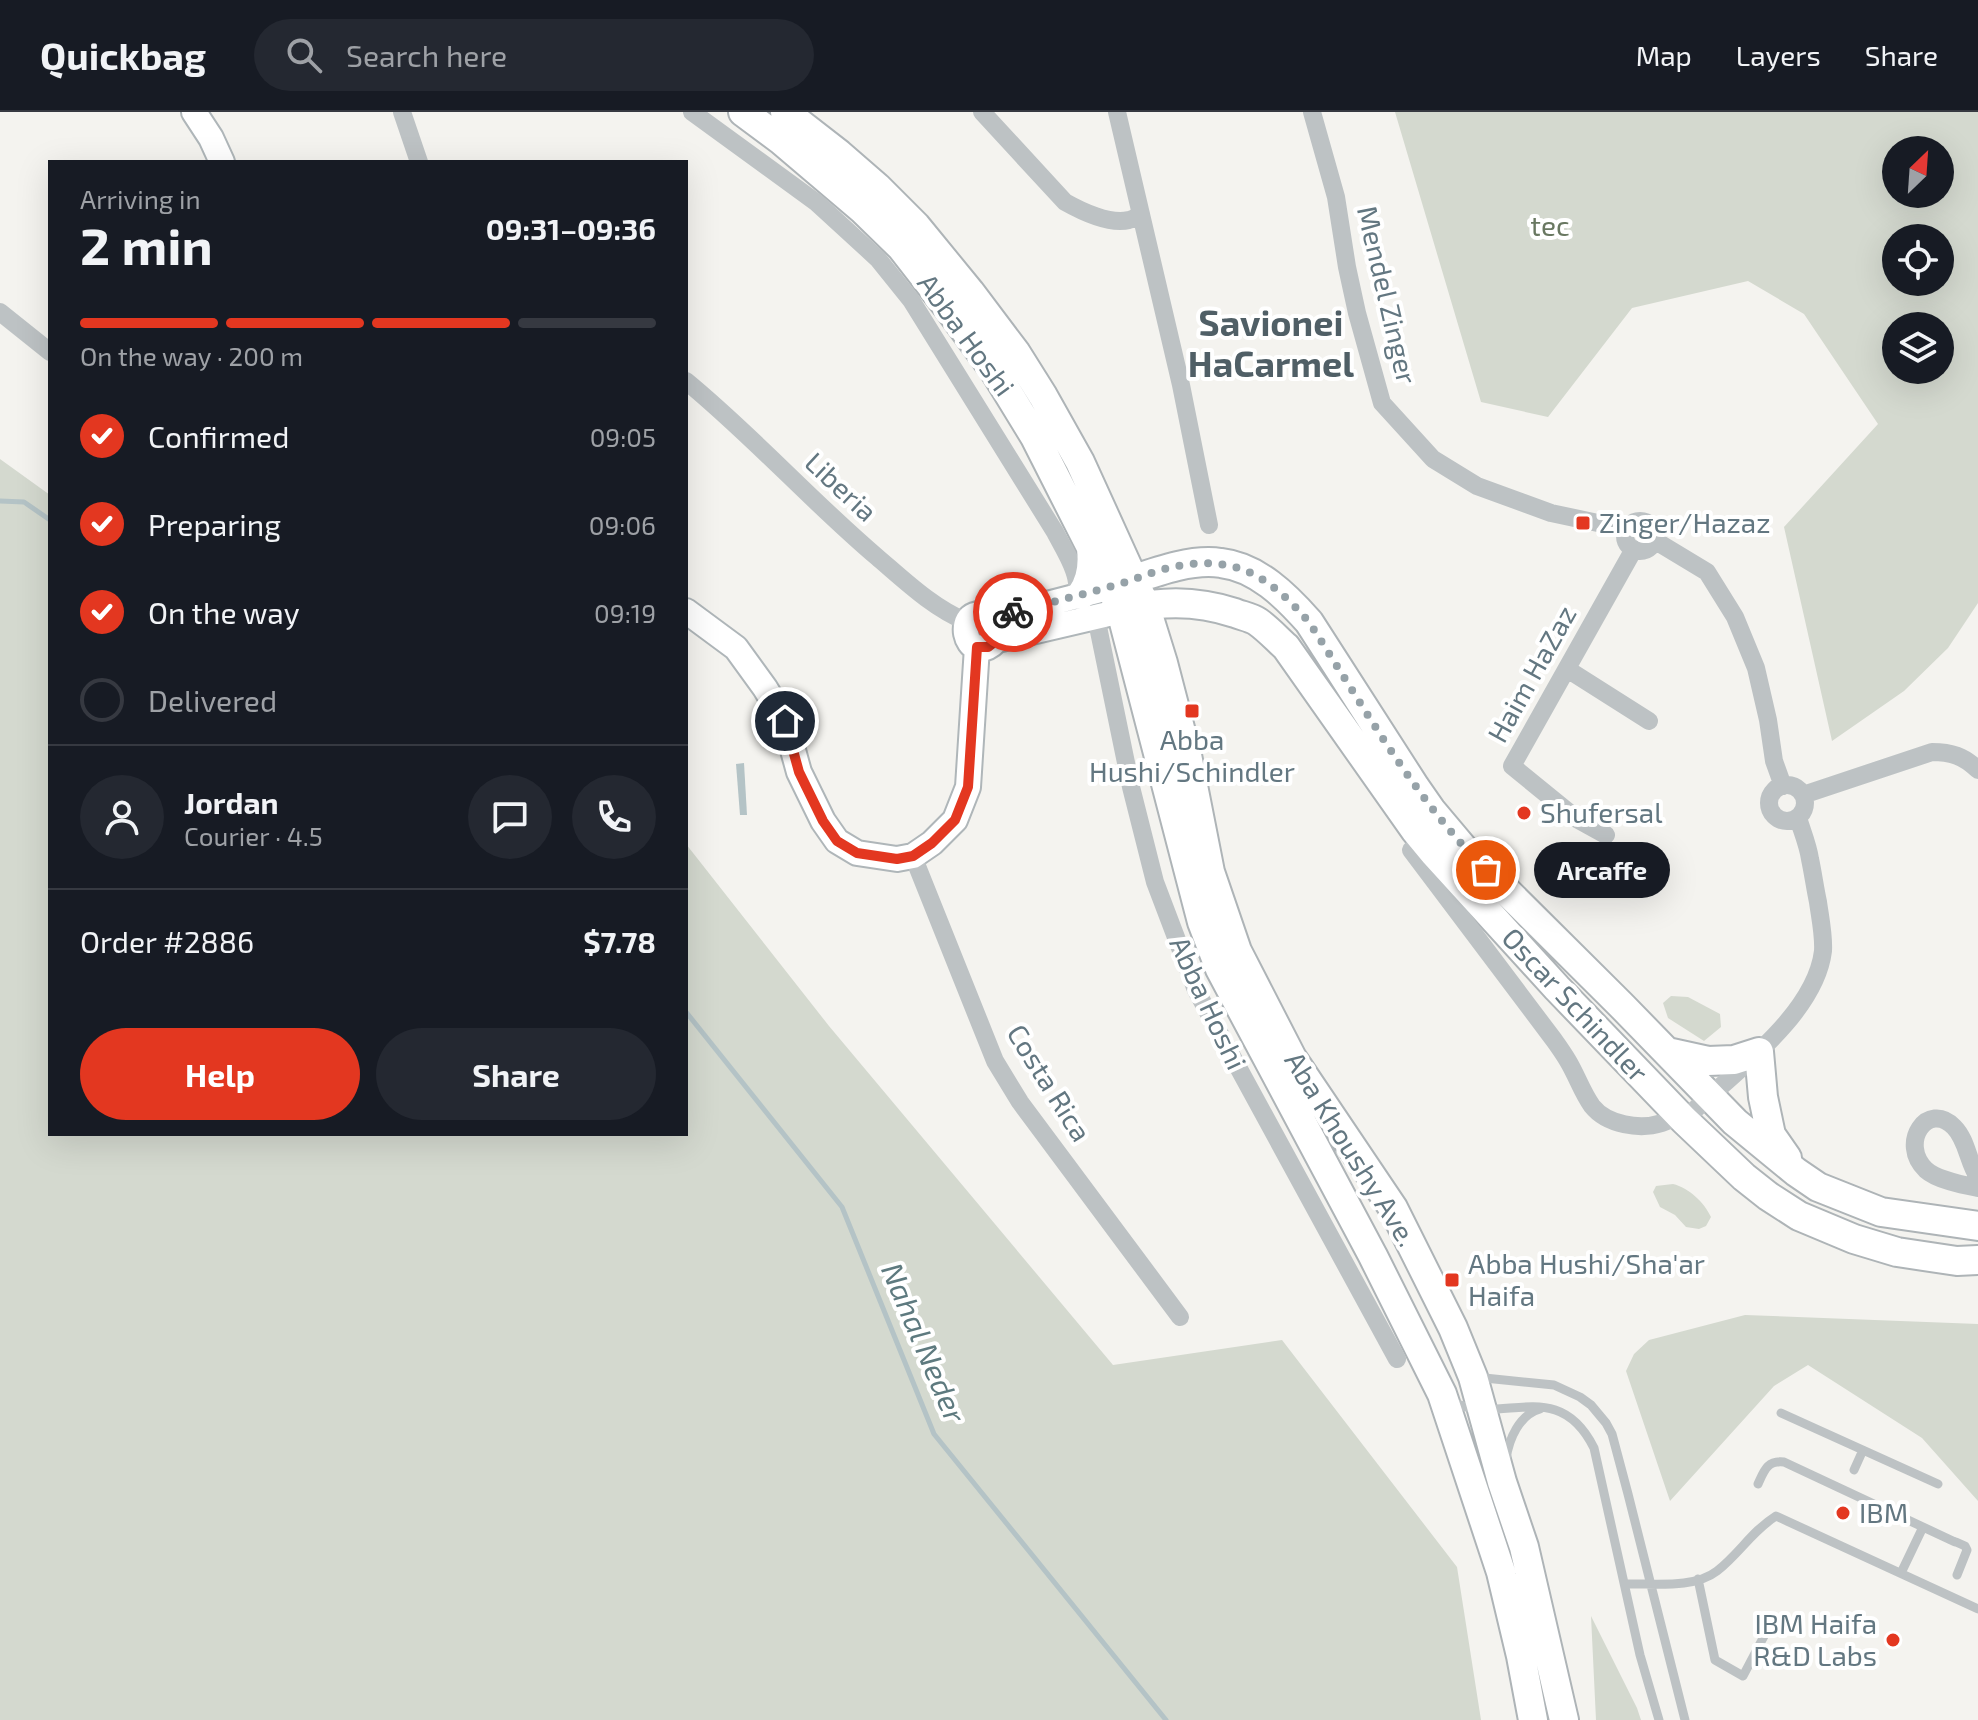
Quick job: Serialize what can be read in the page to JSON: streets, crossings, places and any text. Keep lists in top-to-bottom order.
{
  "streets": {
    "main road": ["Abba Hoshi", "Oscar Schindler", "Aba Khoushy Ave."],
    "street": [
      "Mendel Zinger",
      "Liberia",
      "Haim HaZaz",
      "Costa Rica"
    ]
  },
  "crossings": [
    ["Mendel Zinger", "Haim HaZaz"],
    ["Abba Hoshi", "Oscar Schindler"],
    ["Abba Hoshi", "Aba Khoushy Ave."],
    ["Oscar Schindler", "Aba Khoushy Ave."]
  ],
  "districts": ["Savionei HaCarmel"],
  "water": ["Nahal Neder"],
  "parks": ["tec"],
  "places": {
    "transit": ["Zinger/Hazaz", "Abba Hushi/Schindler", "Abba Hushi/Sha'ar Haifa"],
    "other": [
      "Shufersal",
      "Arcaffe",
      "IBM",
      "IBM Haifa R&D Labs"
    ]
  },
  "north": "top right",
  "page": {
    "header": "Quickbag",
    "search": "Search here",
    "nav": ["Map", "Layers", "Share"],
    "heading": ["2 min", "Arriving in", "09:31–09:36"],
    "panel": [
      "Jordan",
      "Courier · 4.5",
      "Order #2886",
      "$7.78"
    ],
    "bar": "On the way · 200 m",
    "list": [
      ["Confirmed", "09:05"],
      ["Preparing", "09:06"],
      ["On the way", "09:19"],
      "Delivered"
    ],
    "bubble": "Arcaffe",
    "buttons": ["Help", "Share"]
  }
}
